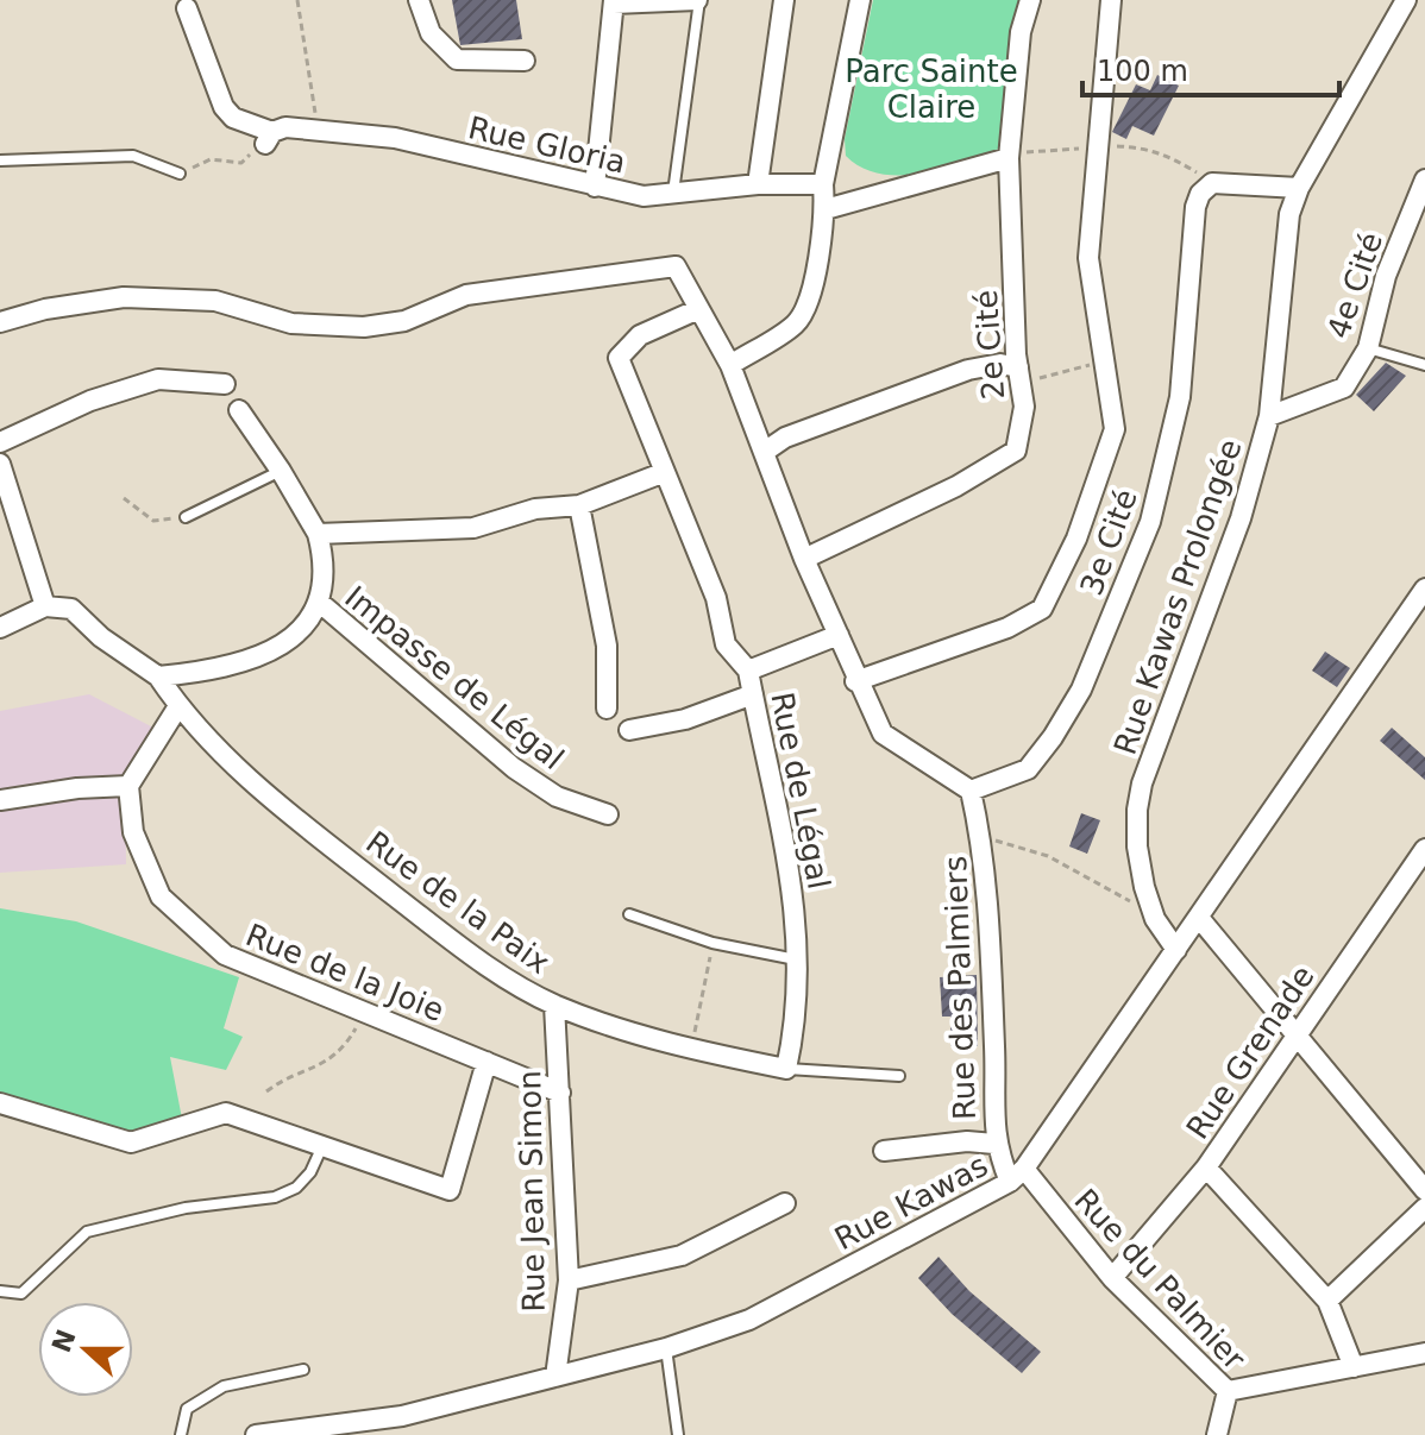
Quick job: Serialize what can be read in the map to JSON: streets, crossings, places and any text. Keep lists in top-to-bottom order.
{
  "streets": {
    "street": [
      "Rue Gloria",
      "4e Cité",
      "2e Cité",
      "3e Cité",
      "Rue Kawas Prolongée",
      "Impasse de Légal",
      "Rue de Légal",
      "Rue de la Paix",
      "Rue de la Joie",
      "Rue des Palmiers",
      "Rue Grenade",
      "Rue Jean Simon",
      "Rue Kawas",
      "Rue du Palmier"
    ]
  },
  "crossings": [
    ["4e Cité", "Rue Kawas Prolongée"],
    ["3e Cité", "Rue des Palmiers"],
    ["Rue Kawas Prolongée", "Rue Kawas"],
    ["Rue de Légal", "Rue de la Paix"],
    ["Rue de la Paix", "Rue Jean Simon"],
    ["Rue de la Joie", "Rue Jean Simon"],
    ["Rue des Palmiers", "Rue Kawas"],
    ["Rue des Palmiers", "Rue du Palmier"],
    ["Rue Grenade", "Rue du Palmier"],
    ["Rue Jean Simon", "Rue Kawas"],
    ["Rue Kawas", "Rue du Palmier"]
  ],
  "parks": ["Parc Sainte Claire"],
  "scale_bar": "100 m",
  "north": "left"
}
